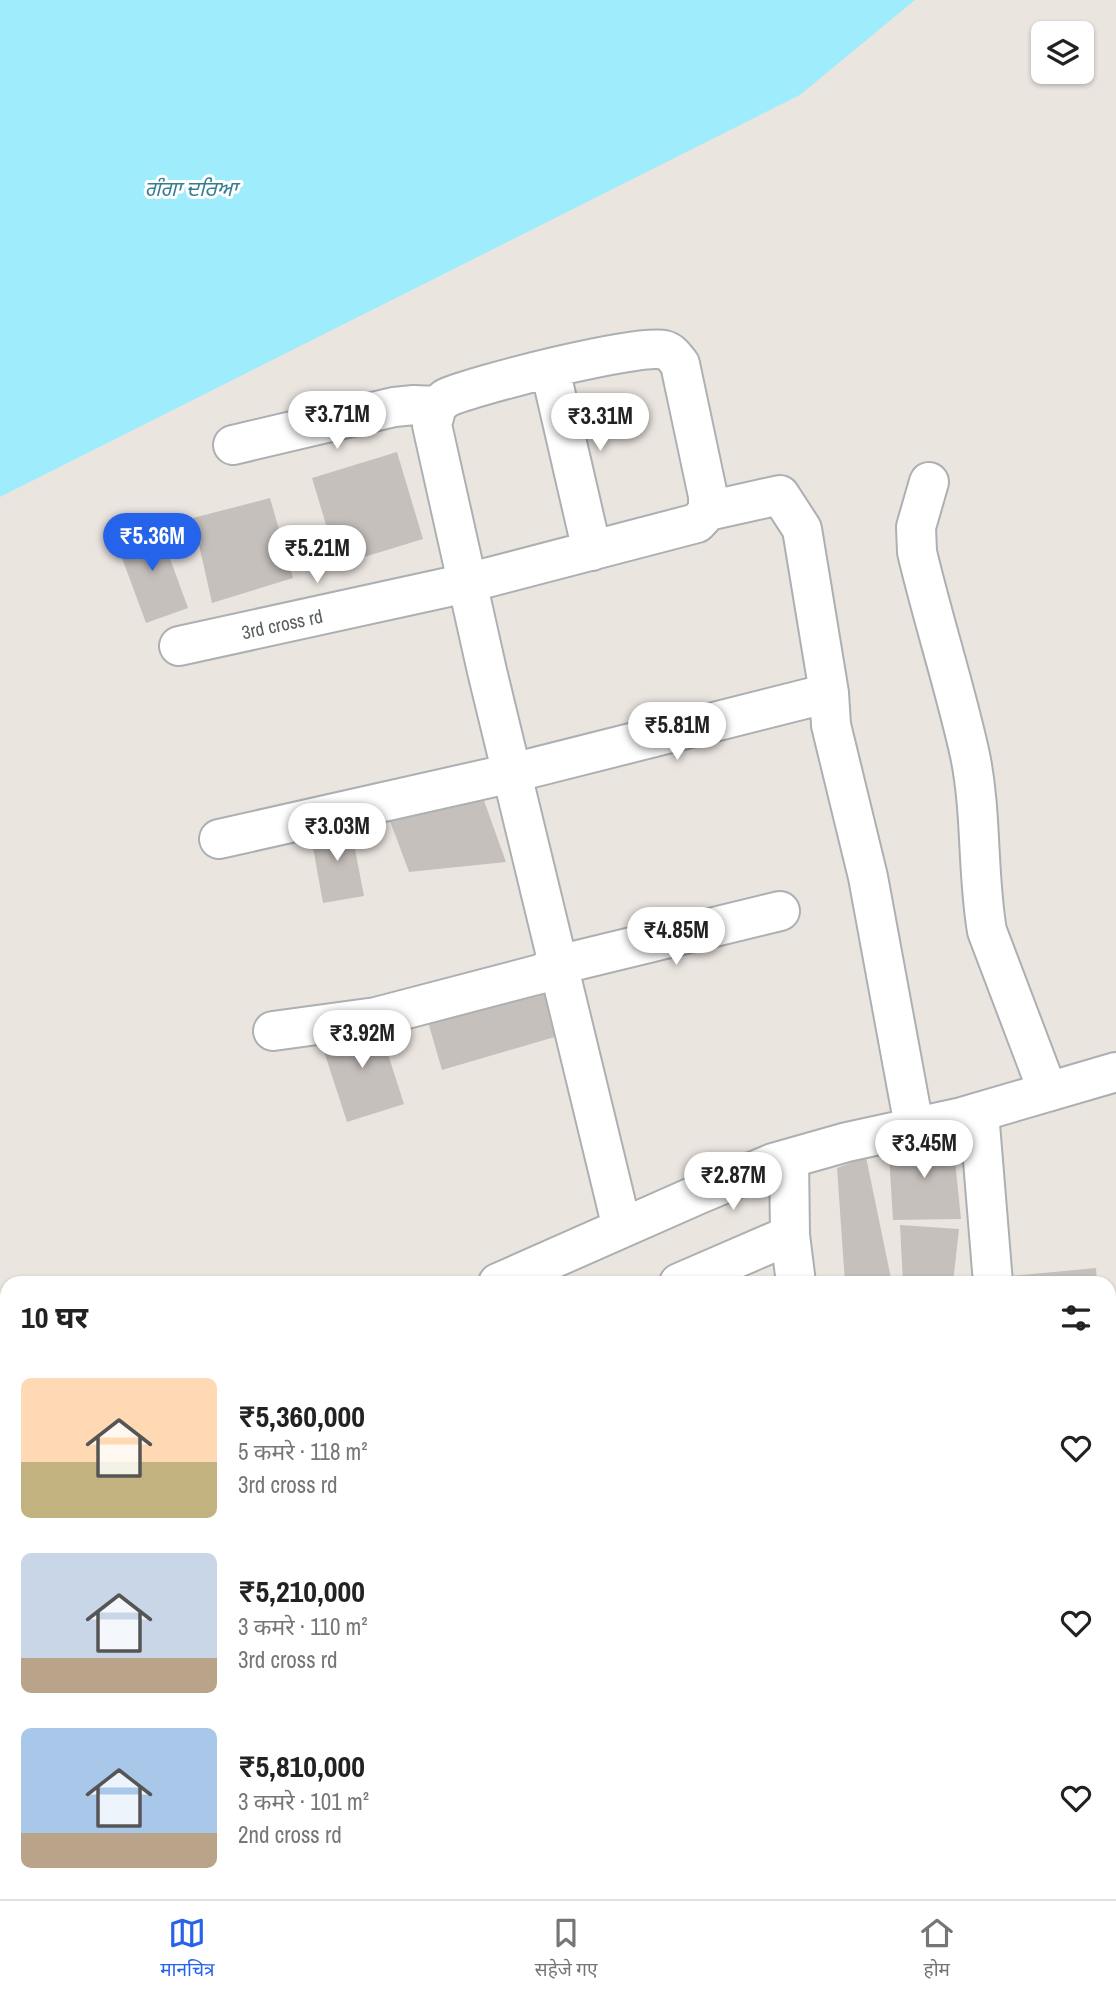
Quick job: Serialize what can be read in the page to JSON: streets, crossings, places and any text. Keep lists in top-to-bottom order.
{
  "streets": {
    "street": ["3rd cross rd"]
  },
  "water": ["ਗੰਗਾ ਦਰਿਆ"],
  "page": {
    "price": [
      "₹3.71M",
      "₹3.31M",
      "₹5.36M",
      "₹5.21M",
      "₹5.81M",
      "₹3.03M",
      "₹4.85M",
      "₹3.92M",
      "₹3.45M",
      "₹2.87M"
    ],
    "heading": "10 घर",
    "list": [
      {
        "name": "₹5,360,000",
        "note": "5 कमरे · 118 m² · 3rd cross rd"
      },
      {
        "name": "₹5,210,000",
        "note": "3 कमरे · 110 m² · 3rd cross rd"
      },
      {
        "name": "₹5,810,000",
        "note": "3 कमरे · 101 m² · 2nd cross rd"
      }
    ],
    "tabs": ["मानचित्र", "सहेजे गए", "होम"]
  }
}
